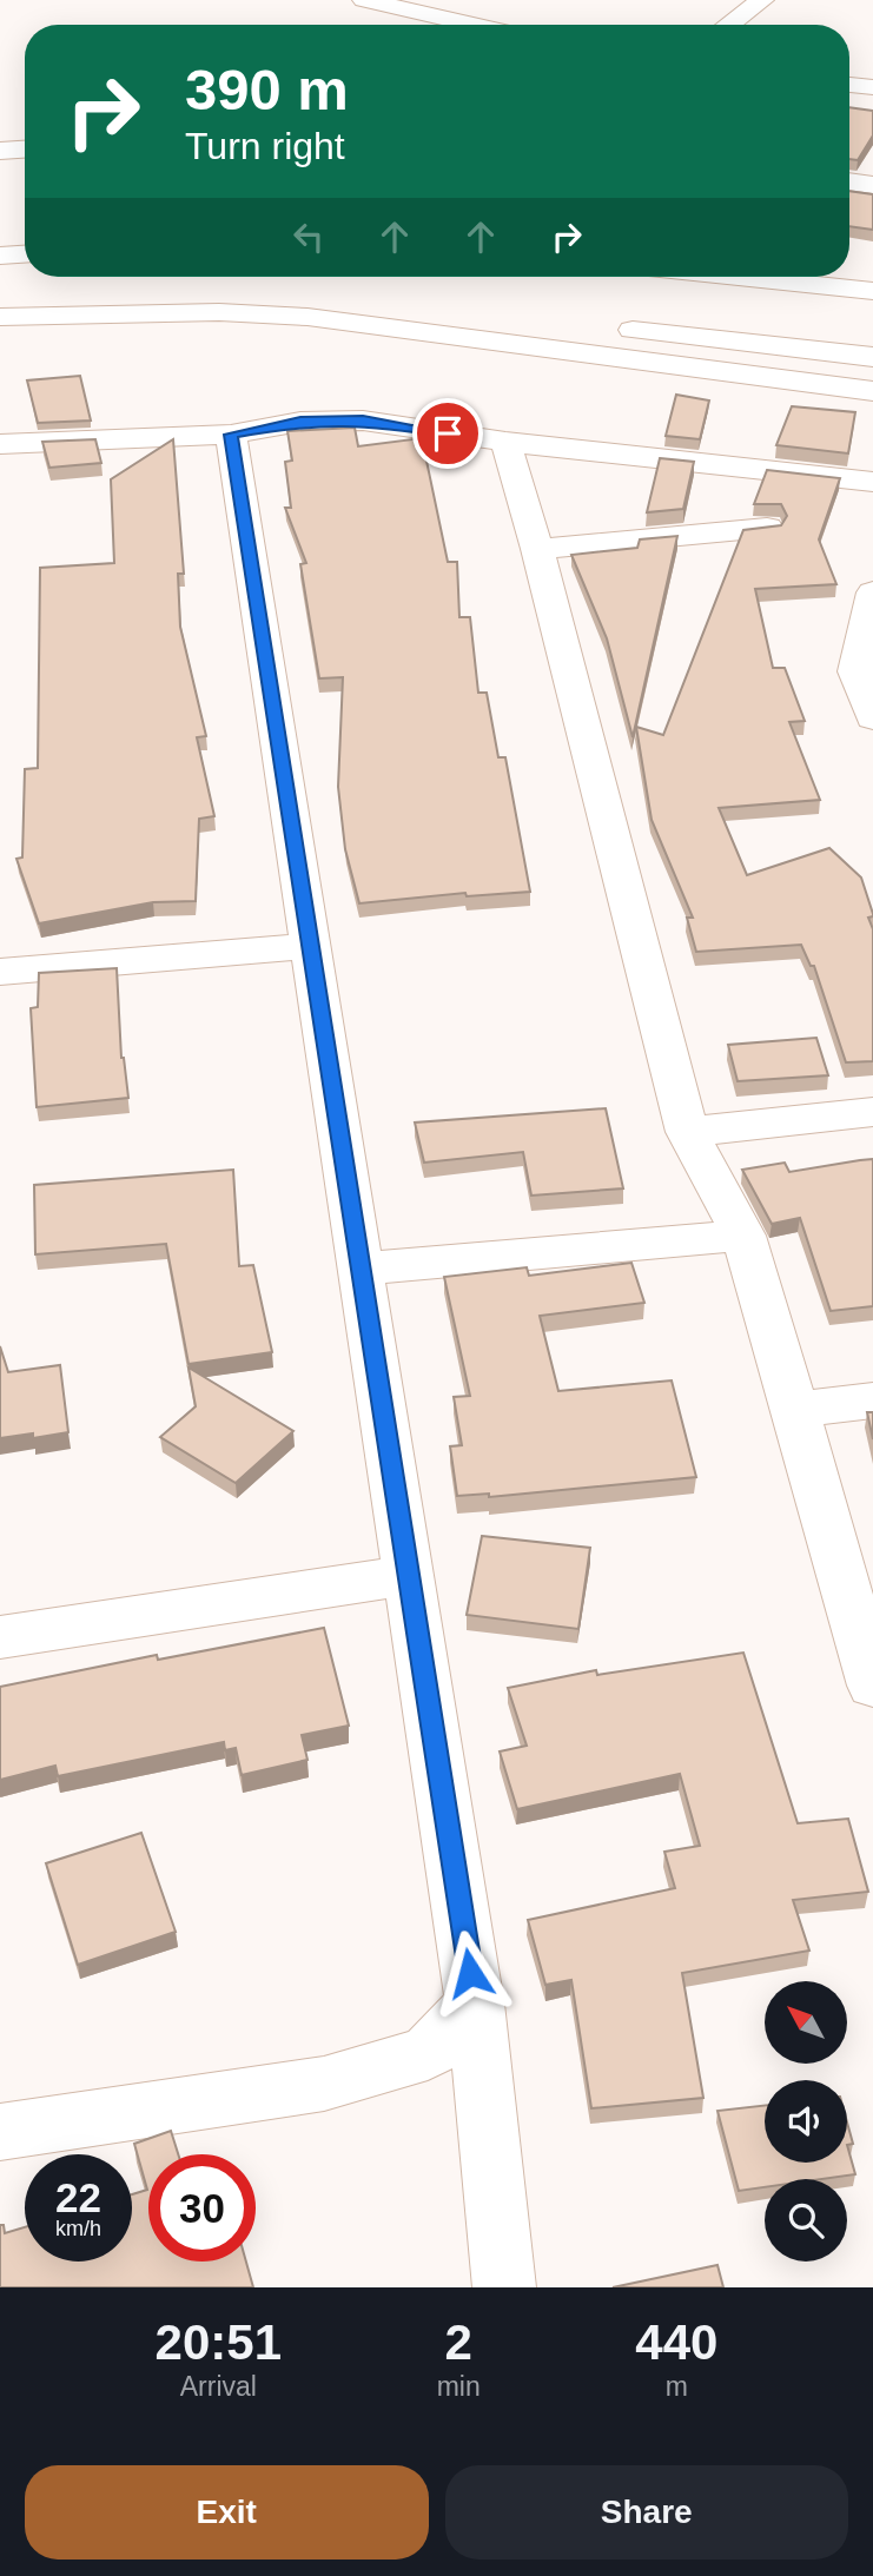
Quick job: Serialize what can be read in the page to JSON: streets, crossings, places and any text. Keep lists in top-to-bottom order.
{
  "north": "top left",
  "page": {
    "turn": ["390 m", "Turn right"],
    "speed": "22 km/h",
    "limit": "30",
    "eta": [
      "20:51",
      "Arrival",
      "2",
      "min",
      "440",
      "m"
    ],
    "buttons": ["Exit", "Share"]
  }
}
